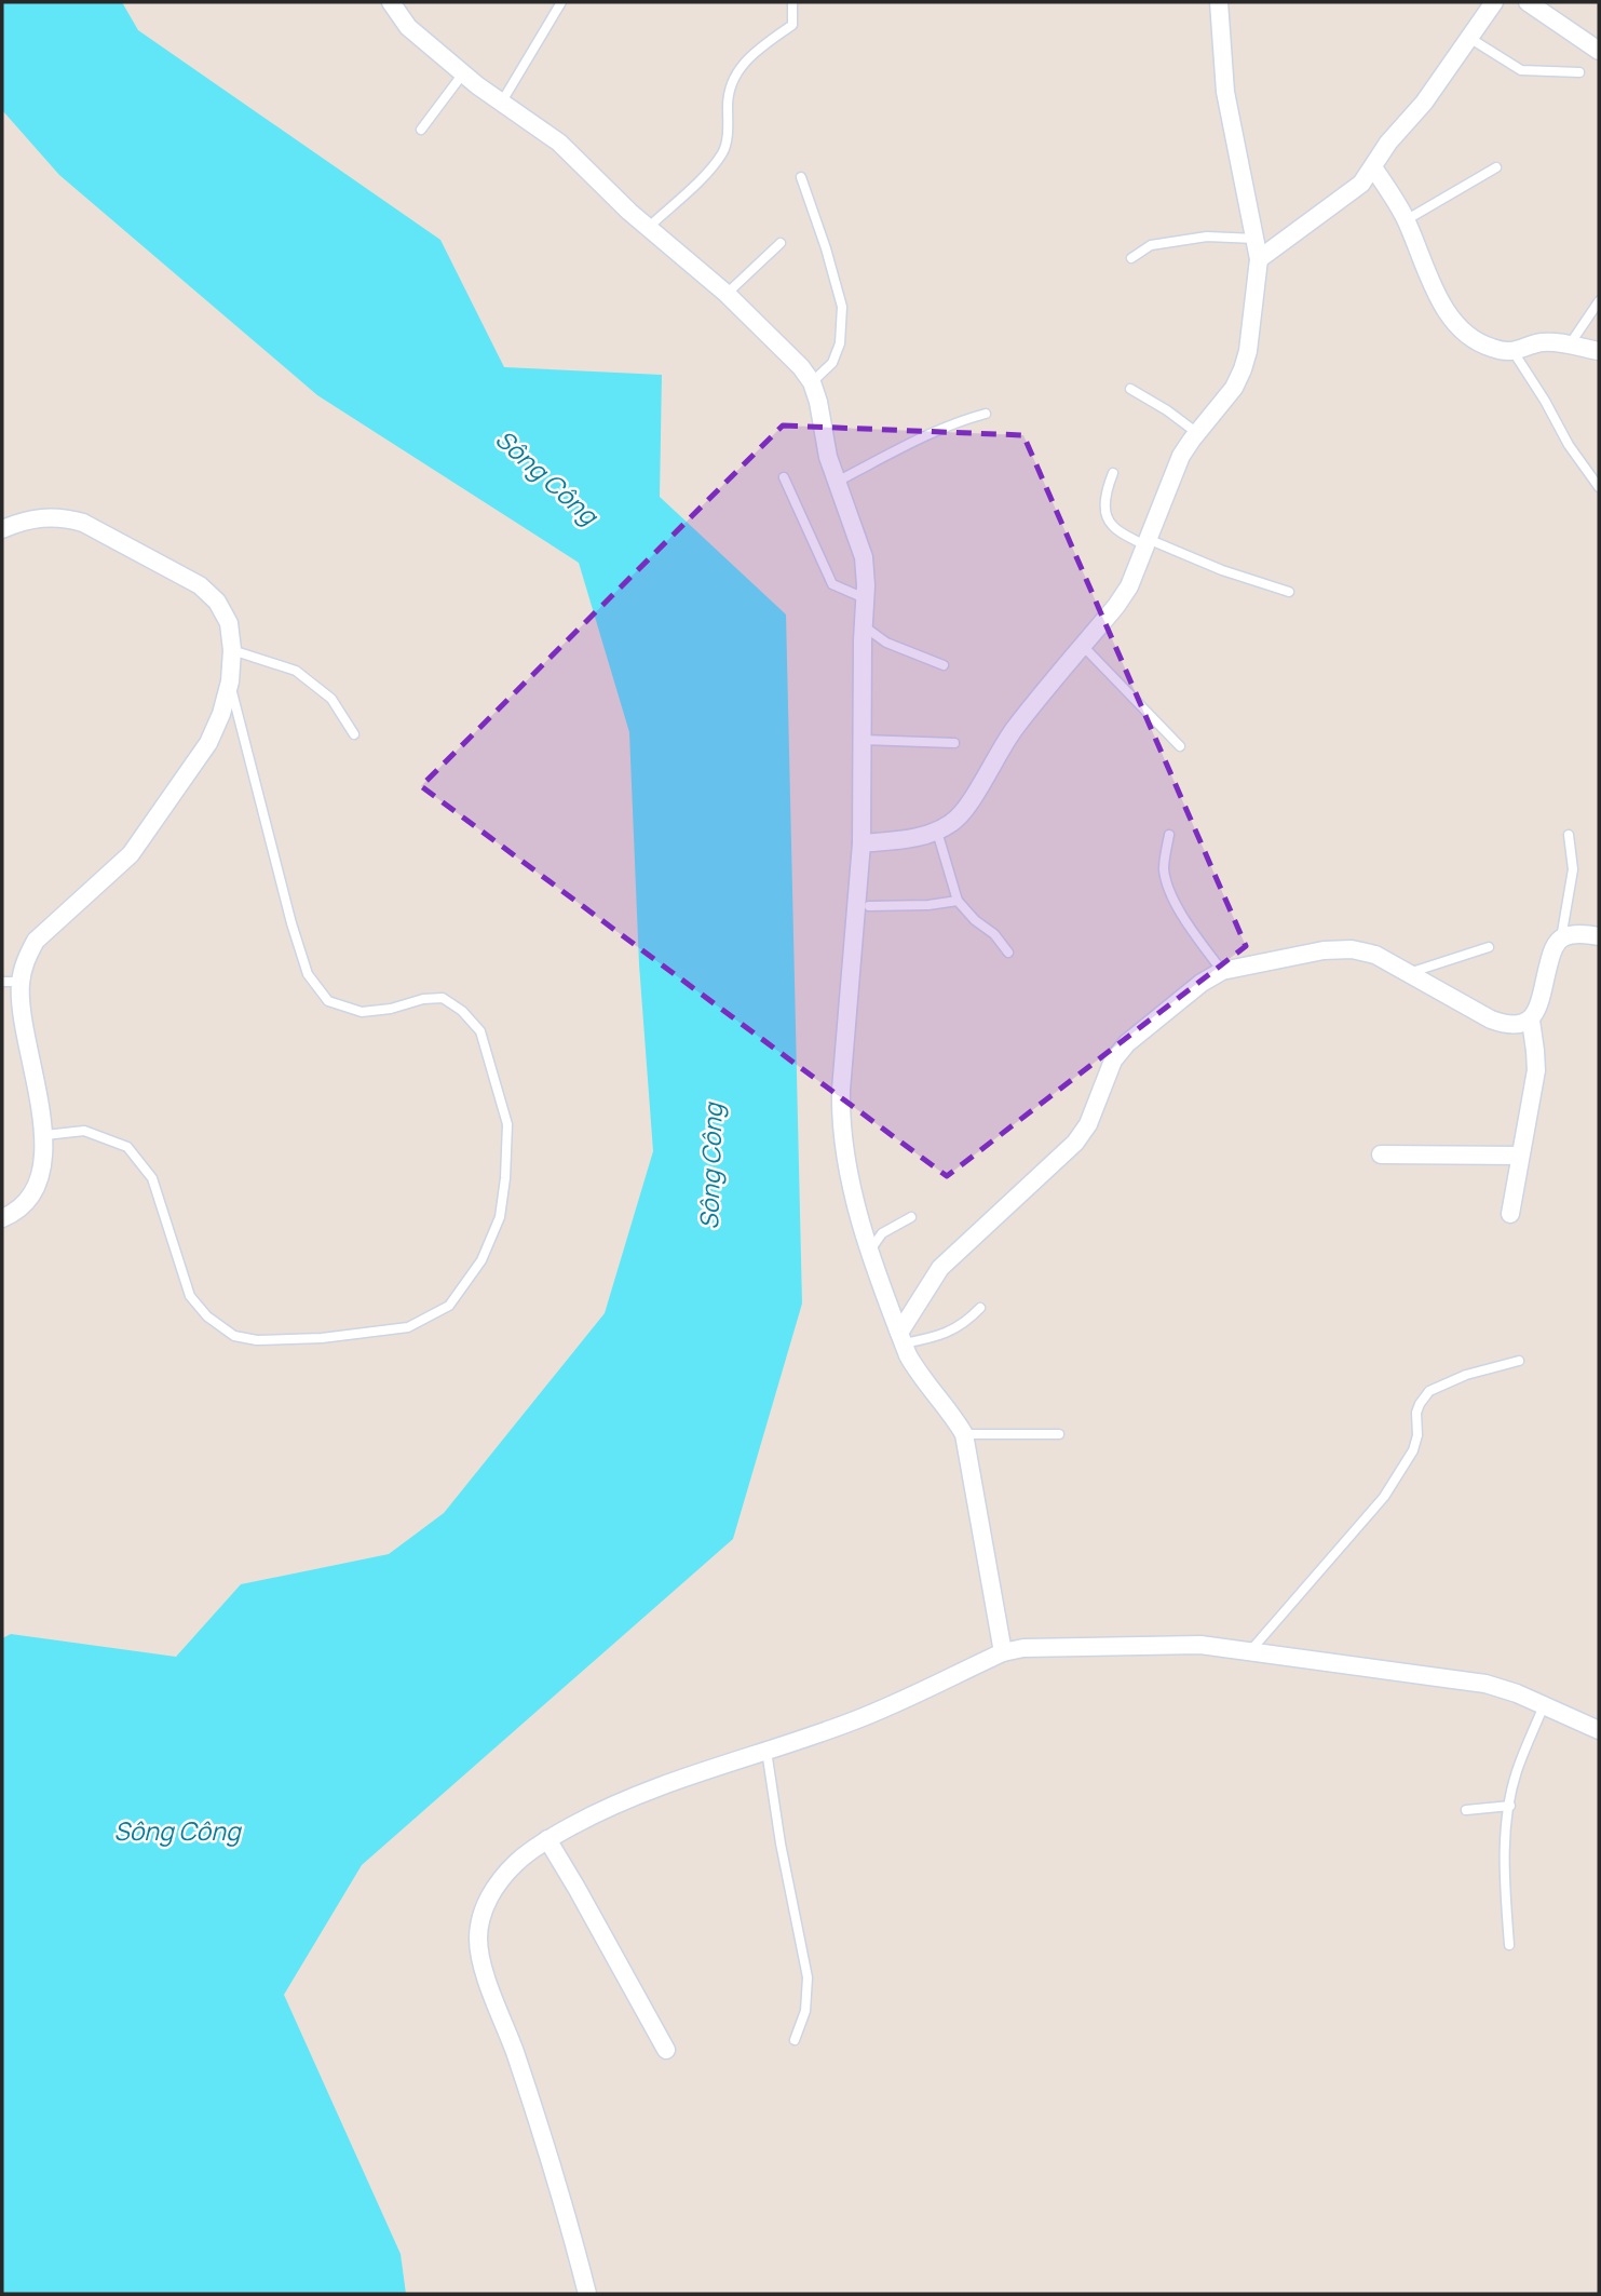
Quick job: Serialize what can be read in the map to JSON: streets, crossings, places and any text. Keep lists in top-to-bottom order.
{
  "water": ["Sông Công"]
}
